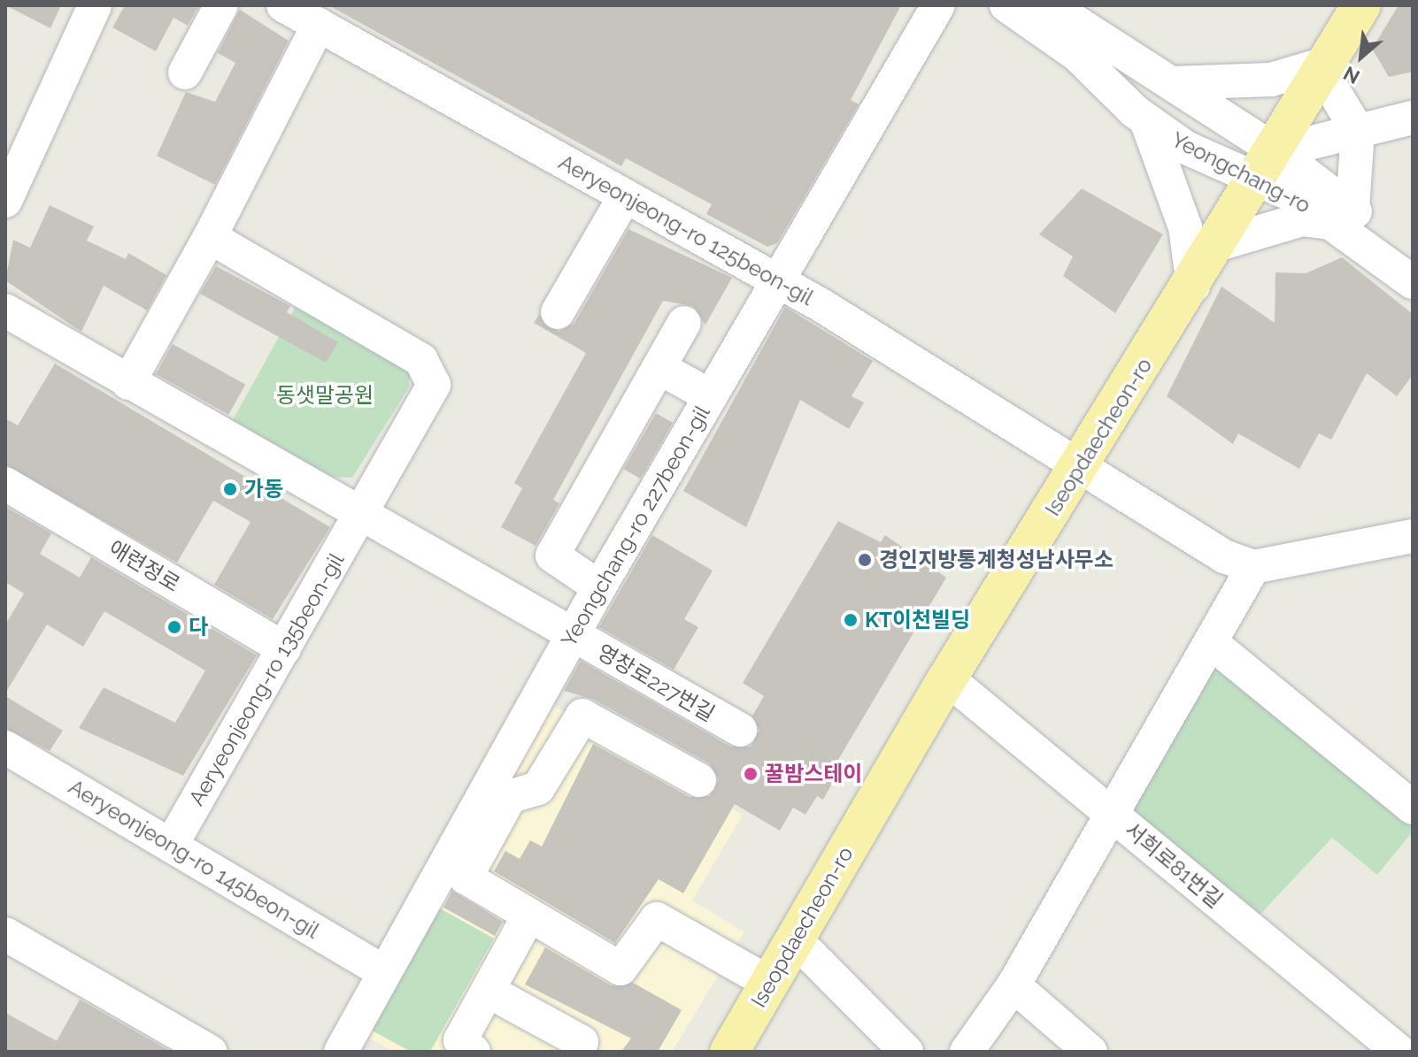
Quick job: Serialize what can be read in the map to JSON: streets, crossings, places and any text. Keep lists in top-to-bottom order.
{
  "streets": {
    "main road": ["Iseopdaecheon-ro"],
    "street": [
      "Yeongchang-ro",
      "Aeryeonjeong-ro 125beon-gil",
      "Yeongchang-ro 227beon-gil",
      "애련정로",
      "Aeryeonjeong-ro 135beon-gil",
      "영창로227번길",
      "Aeryeonjeong-ro 145beon-gil",
      "서희로81번길"
    ]
  },
  "crossings": [
    ["Yeongchang-ro", "Iseopdaecheon-ro"],
    ["Aeryeonjeong-ro 125beon-gil", "Iseopdaecheon-ro"],
    ["Aeryeonjeong-ro 125beon-gil", "Yeongchang-ro 227beon-gil"],
    ["Iseopdaecheon-ro", "서희로81번길"],
    ["Yeongchang-ro 227beon-gil", "영창로227번길"],
    ["Yeongchang-ro 227beon-gil", "Aeryeonjeong-ro 145beon-gil"],
    ["애련정로", "Aeryeonjeong-ro 135beon-gil"],
    ["Aeryeonjeong-ro 135beon-gil", "Aeryeonjeong-ro 145beon-gil"]
  ],
  "parks": ["동샛말공원"],
  "places": [
    "가동",
    "경인지방통계청성남사무소",
    "KT이천빌딩",
    "다",
    "꿀밤스테이"
  ],
  "north": "bottom left"
}
